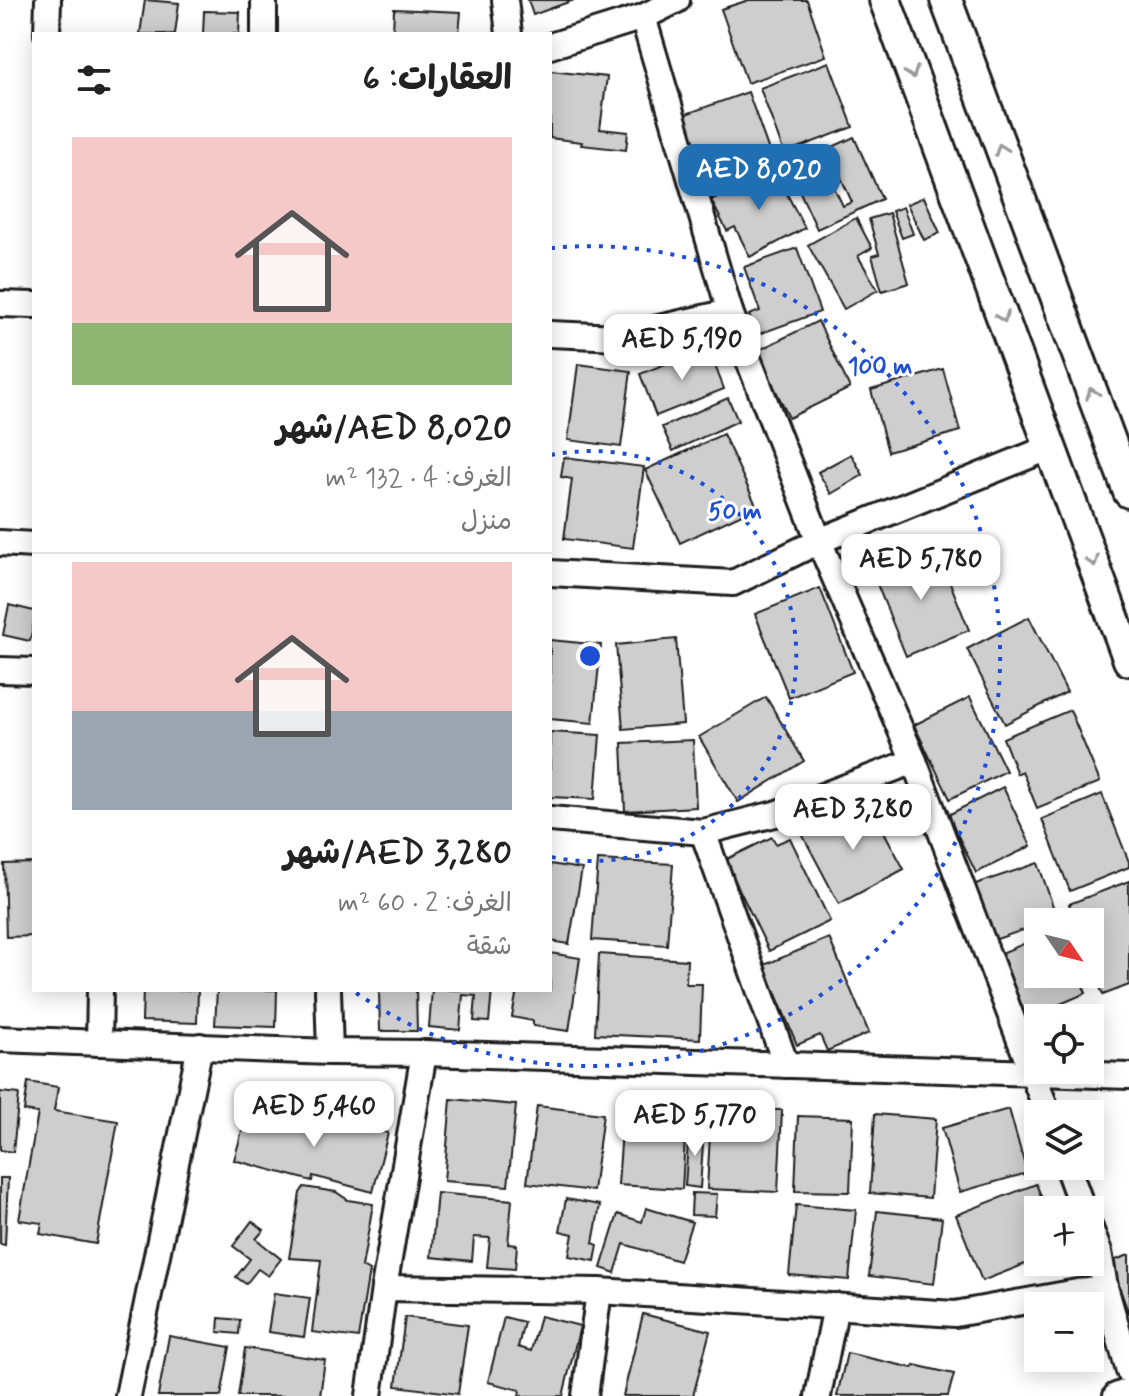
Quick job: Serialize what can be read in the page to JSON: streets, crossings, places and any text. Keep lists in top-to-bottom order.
{
  "north": "bottom right",
  "page": {
    "heading": "العقارات: 6",
    "list": [
      {
        "name": "AED 8,020/شهر",
        "note": "الغرف: 4 · 132 m² · منزل"
      },
      {
        "name": "AED 3,280/شهر",
        "note": "الغرف: 2 · 60 m² · شقة"
      }
    ],
    "price": [
      "AED 8,020",
      "AED 5,190",
      "AED 5,780",
      "AED 3,280",
      "AED 5,460",
      "AED 5,770"
    ],
    "map_buttons": ["+", "−"]
  },
  "rings": ["100 m", "50 m"]
}
